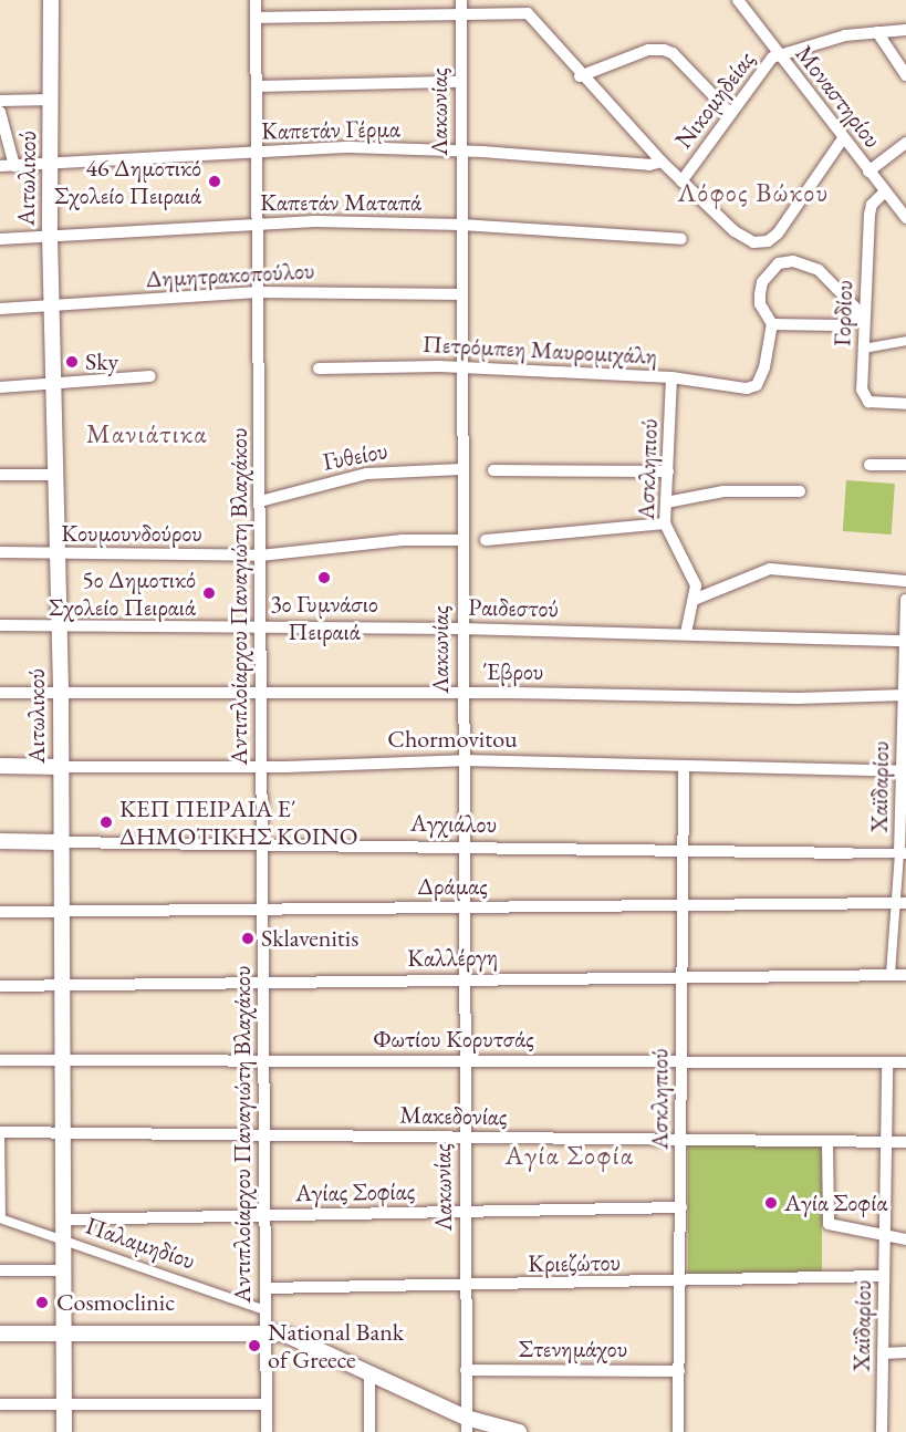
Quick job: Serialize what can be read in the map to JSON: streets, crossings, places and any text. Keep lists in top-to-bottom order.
{
  "streets": {
    "street": [
      "Μοναστηρίου",
      "Νικομηδείας",
      "Λακωνίας",
      "Καπετάν Γέρμα",
      "Αιτωλικού",
      "Καπετάν Ματαπά",
      "Δημητρακοπούλου",
      "Γορδίου",
      "Πετρόμπεη Μαυρομιχάλη",
      "Γυθείου",
      "Ασκληπιού",
      "Κουμουνδούρου",
      "Αντιπλοίαρχου Παναγιώτη Βλαχάκου",
      "Ραιδεστού",
      "Έβρου",
      "Chormovitou",
      "Χαϊδαρίου",
      "Αγχιάλου",
      "Δράμας",
      "Καλλέργη",
      "Φωτίου Κορυτσάς",
      "Μακεδονίας",
      "Αγίας Σοφίας",
      "Παλαμηδίου",
      "Κριεζώτου",
      "Στενημάχου"
    ]
  },
  "crossings": [
    ["Μοναστηρίου", "Νικομηδείας"],
    ["Μοναστηρίου", "Γορδίου"],
    ["Λακωνίας", "Καπετάν Γέρμα"],
    ["Λακωνίας", "Καπετάν Ματαπά"],
    ["Λακωνίας", "Δημητρακοπούλου"],
    ["Λακωνίας", "Πετρόμπεη Μαυρομιχάλη"],
    ["Λακωνίας", "Γυθείου"],
    ["Λακωνίας", "Κουμουνδούρου"],
    ["Λακωνίας", "Ραιδεστού"],
    ["Λακωνίας", "Έβρου"],
    ["Λακωνίας", "Chormovitou"],
    ["Λακωνίας", "Αγχιάλου"],
    ["Λακωνίας", "Δράμας"],
    ["Λακωνίας", "Καλλέργη"],
    ["Λακωνίας", "Φωτίου Κορυτσάς"],
    ["Λακωνίας", "Μακεδονίας"],
    ["Λακωνίας", "Αγίας Σοφίας"],
    ["Λακωνίας", "Κριεζώτου"],
    ["Λακωνίας", "Στενημάχου"],
    ["Καπετάν Γέρμα", "Αιτωλικού"],
    ["Καπετάν Γέρμα", "Αντιπλοίαρχου Παναγιώτη Βλαχάκου"],
    ["Αιτωλικού", "Καπετάν Ματαπά"],
    ["Αιτωλικού", "Δημητρακοπούλου"],
    ["Αιτωλικού", "Κουμουνδούρου"],
    ["Αιτωλικού", "Ραιδεστού"],
    ["Αιτωλικού", "Έβρου"],
    ["Αιτωλικού", "Chormovitou"],
    ["Αιτωλικού", "Αγχιάλου"],
    ["Αιτωλικού", "Δράμας"],
    ["Αιτωλικού", "Καλλέργη"],
    ["Αιτωλικού", "Φωτίου Κορυτσάς"],
    ["Αιτωλικού", "Μακεδονίας"],
    ["Αιτωλικού", "Αγίας Σοφίας"],
    ["Αιτωλικού", "Παλαμηδίου"],
    ["Καπετάν Ματαπά", "Αντιπλοίαρχου Παναγιώτη Βλαχάκου"],
    ["Δημητρακοπούλου", "Αντιπλοίαρχου Παναγιώτη Βλαχάκου"],
    ["Πετρόμπεη Μαυρομιχάλη", "Ασκληπιού"],
    ["Γυθείου", "Αντιπλοίαρχου Παναγιώτη Βλαχάκου"],
    ["Ασκληπιού", "Ραιδεστού"],
    ["Ασκληπιού", "Chormovitou"],
    ["Ασκληπιού", "Αγχιάλου"],
    ["Ασκληπιού", "Δράμας"],
    ["Ασκληπιού", "Καλλέργη"],
    ["Ασκληπιού", "Φωτίου Κορυτσάς"],
    ["Ασκληπιού", "Μακεδονίας"],
    ["Ασκληπιού", "Αγίας Σοφίας"],
    ["Ασκληπιού", "Κριεζώτου"],
    ["Ασκληπιού", "Στενημάχου"],
    ["Κουμουνδούρου", "Αντιπλοίαρχου Παναγιώτη Βλαχάκου"],
    ["Αντιπλοίαρχου Παναγιώτη Βλαχάκου", "Ραιδεστού"],
    ["Αντιπλοίαρχου Παναγιώτη Βλαχάκου", "Έβρου"],
    ["Αντιπλοίαρχου Παναγιώτη Βλαχάκου", "Chormovitou"],
    ["Αντιπλοίαρχου Παναγιώτη Βλαχάκου", "Αγχιάλου"],
    ["Αντιπλοίαρχου Παναγιώτη Βλαχάκου", "Δράμας"],
    ["Αντιπλοίαρχου Παναγιώτη Βλαχάκου", "Καλλέργη"],
    ["Αντιπλοίαρχου Παναγιώτη Βλαχάκου", "Φωτίου Κορυτσάς"],
    ["Αντιπλοίαρχου Παναγιώτη Βλαχάκου", "Μακεδονίας"],
    ["Αντιπλοίαρχου Παναγιώτη Βλαχάκου", "Αγίας Σοφίας"],
    ["Αντιπλοίαρχου Παναγιώτη Βλαχάκου", "Παλαμηδίου"],
    ["Αντιπλοίαρχου Παναγιώτη Βλαχάκου", "Κριεζώτου"],
    ["Ραιδεστού", "Χαϊδαρίου"],
    ["Έβρου", "Χαϊδαρίου"],
    ["Chormovitou", "Χαϊδαρίου"],
    ["Χαϊδαρίου", "Αγχιάλου"],
    ["Χαϊδαρίου", "Δράμας"],
    ["Χαϊδαρίου", "Καλλέργη"],
    ["Χαϊδαρίου", "Φωτίου Κορυτσάς"],
    ["Χαϊδαρίου", "Μακεδονίας"],
    ["Χαϊδαρίου", "Κριεζώτου"]
  ],
  "districts": ["Λόφος Βώκου", "Μανιάτικα", "Αγία Σοφία"],
  "places": [
    "46 Δημοτικό Σχολείο Πειραιά",
    "Sky",
    "3ο Γυμνάσιο Πειραιά",
    "5ο Δημοτικό Σχολείο Πειραιά",
    "ΚΕΠ ΠΕΙΡΑΙΑ Ε΄ ΔΗΜΟΤΙΚΗΣ ΚΟΙΝΟ",
    "Sklavenitis",
    "Αγία Σοφία",
    "Cosmoclinic",
    "National Bank of Greece"
  ]
}
